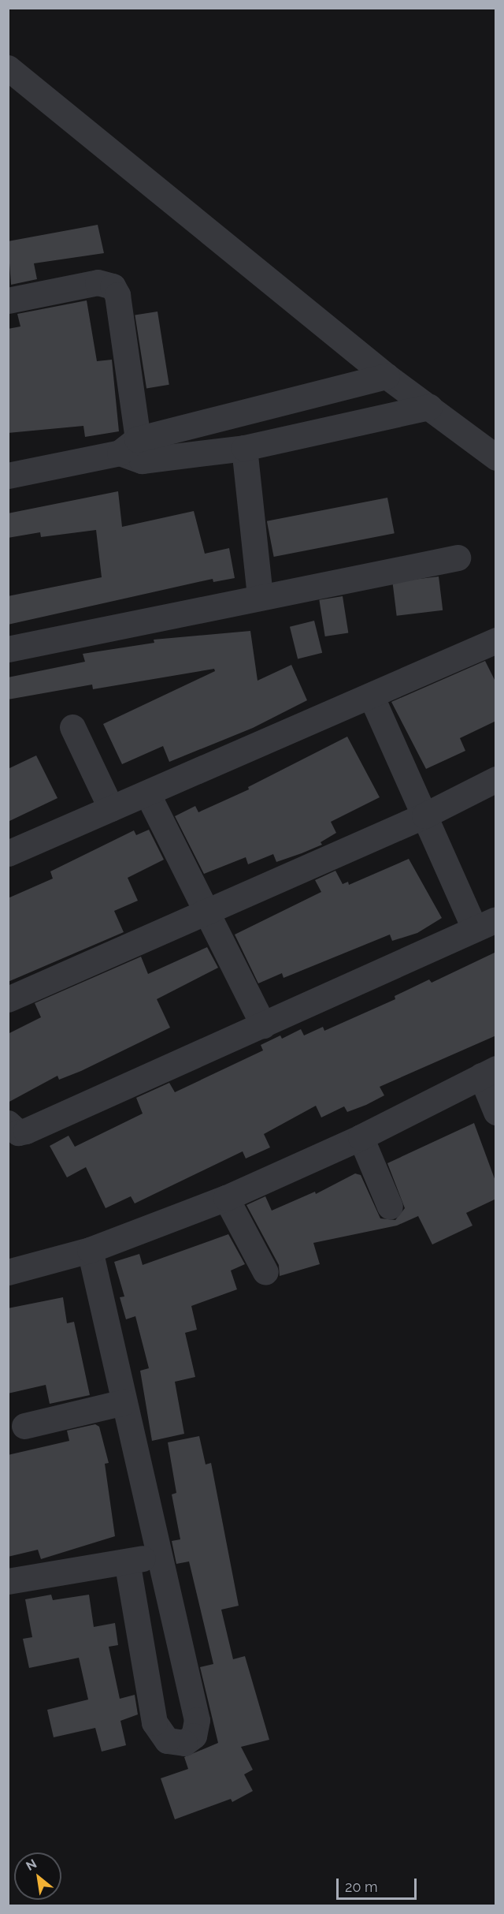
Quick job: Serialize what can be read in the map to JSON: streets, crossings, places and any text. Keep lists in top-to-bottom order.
{
  "scale_bar": "20 m",
  "north": "top left"
}
